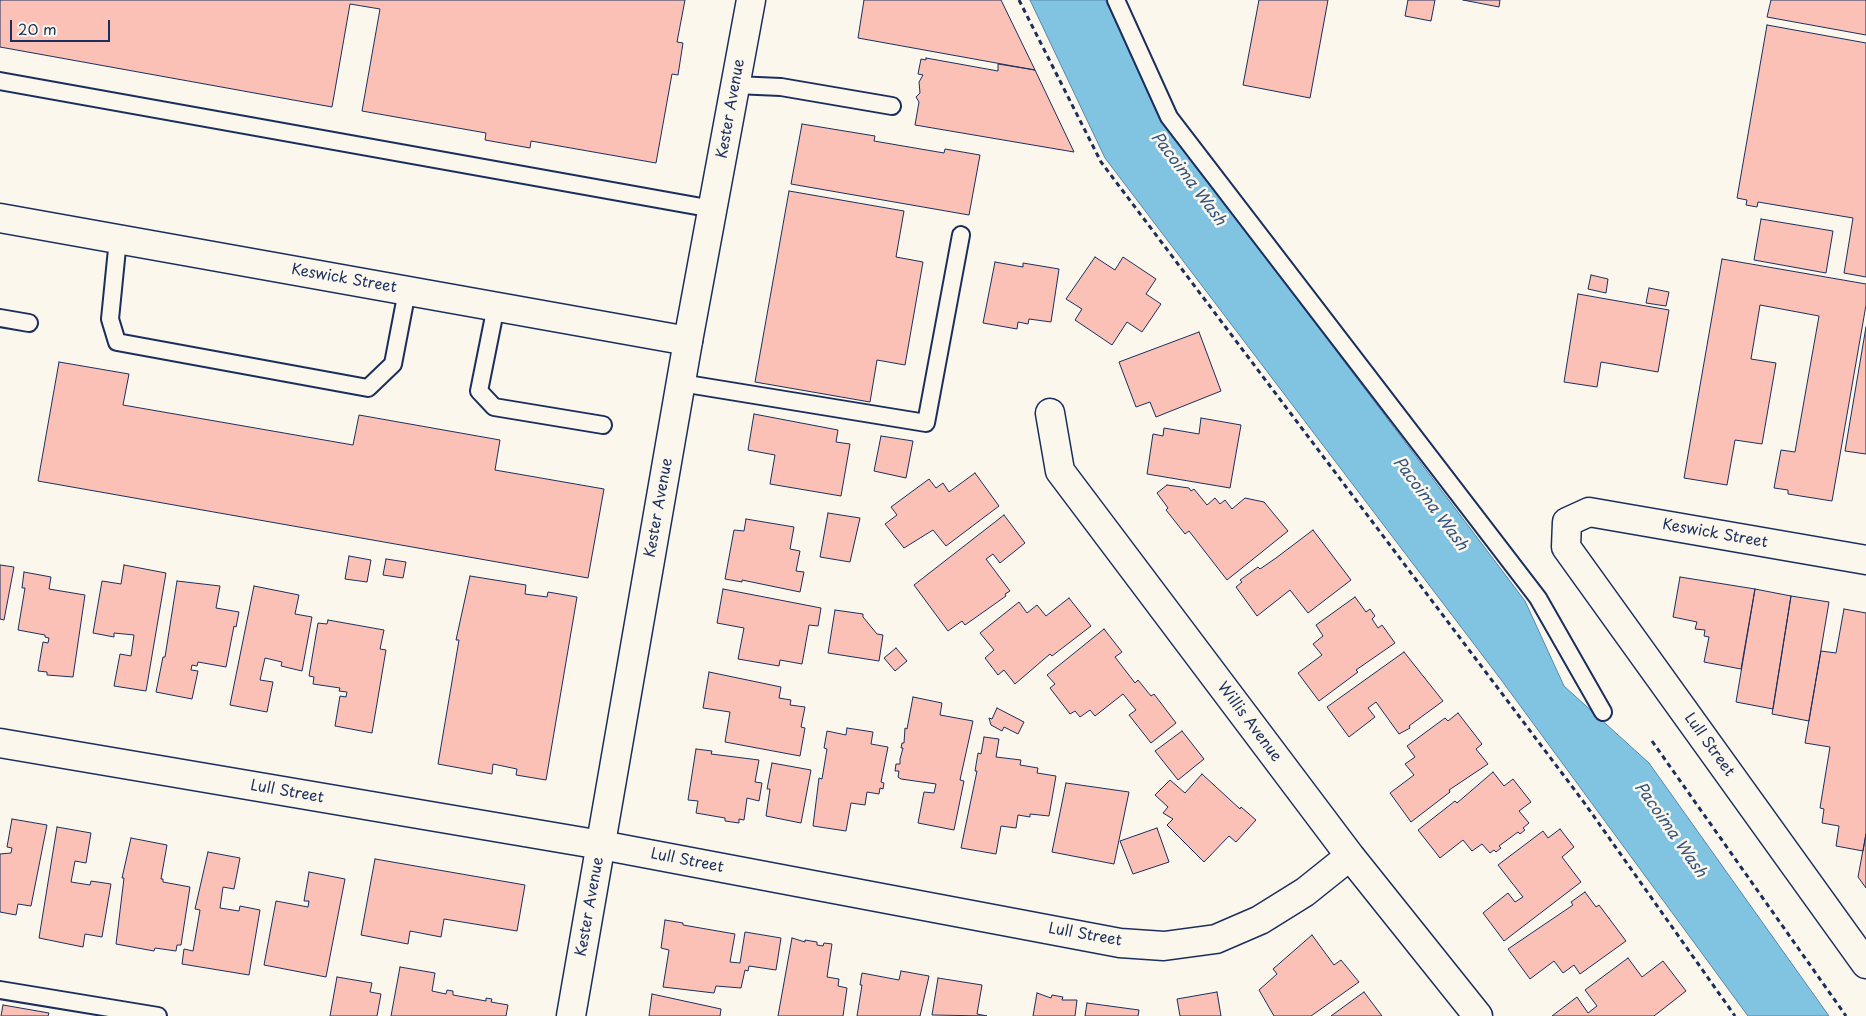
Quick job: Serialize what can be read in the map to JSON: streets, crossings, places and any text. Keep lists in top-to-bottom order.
{
  "streets": {
    "street": [
      "Kester Avenue",
      "Keswick Street",
      "Willis Avenue",
      "Lull Street"
    ]
  },
  "crossings": [
    ["Kester Avenue", "Keswick Street"],
    ["Kester Avenue", "Lull Street"],
    ["Keswick Street", "Lull Street"],
    ["Willis Avenue", "Lull Street"]
  ],
  "water": ["Pacoima Wash"],
  "scale_bar": "20 m"
}
